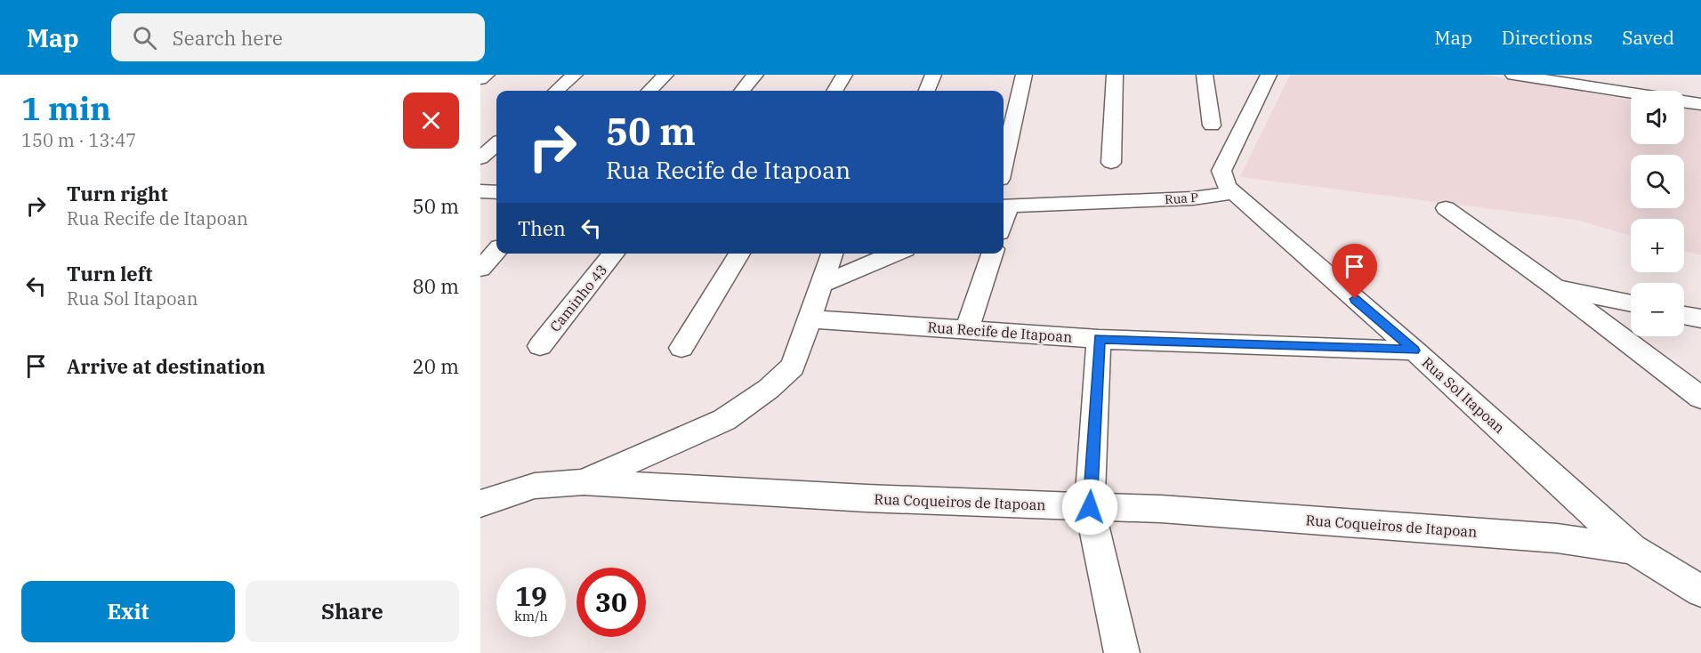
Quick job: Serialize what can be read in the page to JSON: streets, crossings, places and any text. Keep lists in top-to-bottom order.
{
  "streets": {
    "street": [
      "Rua P",
      "Caminho 43",
      "Rua Recife de Itapoan",
      "Rua Sol Itapoan",
      "Rua Coqueiros de Itapoan"
    ]
  },
  "crossings": [
    ["Rua P", "Rua Sol Itapoan"],
    ["Rua Recife de Itapoan", "Rua Sol Itapoan"],
    ["Rua Sol Itapoan", "Rua Coqueiros de Itapoan"]
  ],
  "page": {
    "header": "Map",
    "search": "Search here",
    "nav": ["Map", "Directions", "Saved"],
    "heading": ["1 min", "150 m · 13:47"],
    "map_buttons": ["+", "−"],
    "turn": ["50 m", "Rua Recife de Itapoan"],
    "list": [
      {
        "name": "Turn right",
        "note": "Rua Recife de Itapoan",
        "value": "50 m"
      },
      {
        "name": "Turn left",
        "note": "Rua Sol Itapoan",
        "value": "80 m"
      },
      {
        "name": "Arrive at destination",
        "value": "20 m"
      }
    ],
    "then": "Then",
    "speed": "19 km/h",
    "limit": "30",
    "buttons": ["Exit", "Share"]
  }
}
